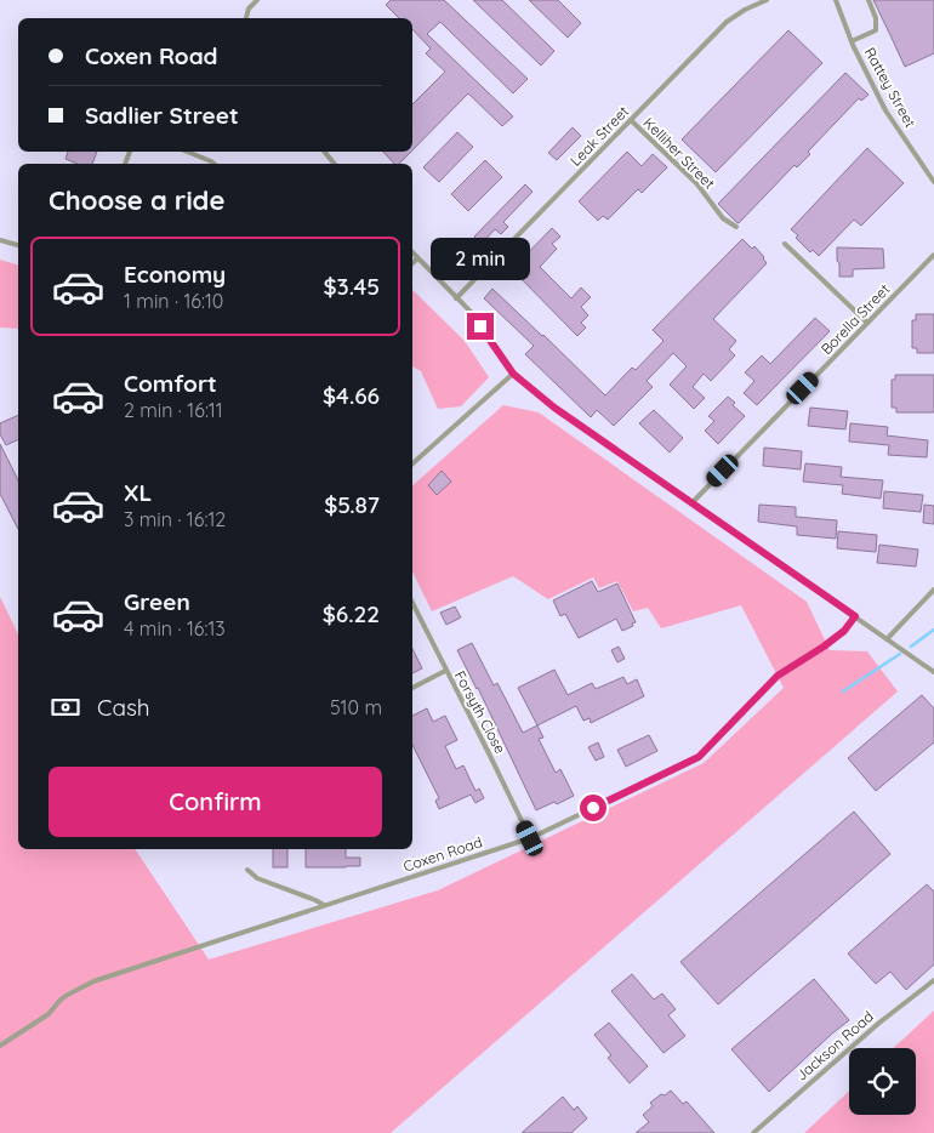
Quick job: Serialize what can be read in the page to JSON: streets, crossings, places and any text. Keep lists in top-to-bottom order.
{
  "streets": {
    "lane": [
      "Rattey Street",
      "Leak Street",
      "Kelliher Street",
      "Borella Street",
      "Forsyth Close",
      "Coxen Road",
      "Jackson Road"
    ]
  },
  "crossings": [
    ["Leak Street", "Kelliher Street"],
    ["Forsyth Close", "Coxen Road"]
  ],
  "page": {
    "banner": ["Coxen Road", "Sadlier Street"],
    "heading": "Choose a ride",
    "list": [
      {
        "name": "Economy",
        "note": "1 min · 16:10",
        "value": "$3.45"
      },
      {
        "name": "Comfort",
        "note": "2 min · 16:11",
        "value": "$4.66"
      },
      {
        "name": "XL",
        "note": "3 min · 16:12",
        "value": "$5.87"
      },
      {
        "name": "Green",
        "note": "4 min · 16:13",
        "value": "$6.22"
      }
    ],
    "bubble": "2 min",
    "pay": ["Cash", "510 m"],
    "buttons": "Confirm"
  }
}
